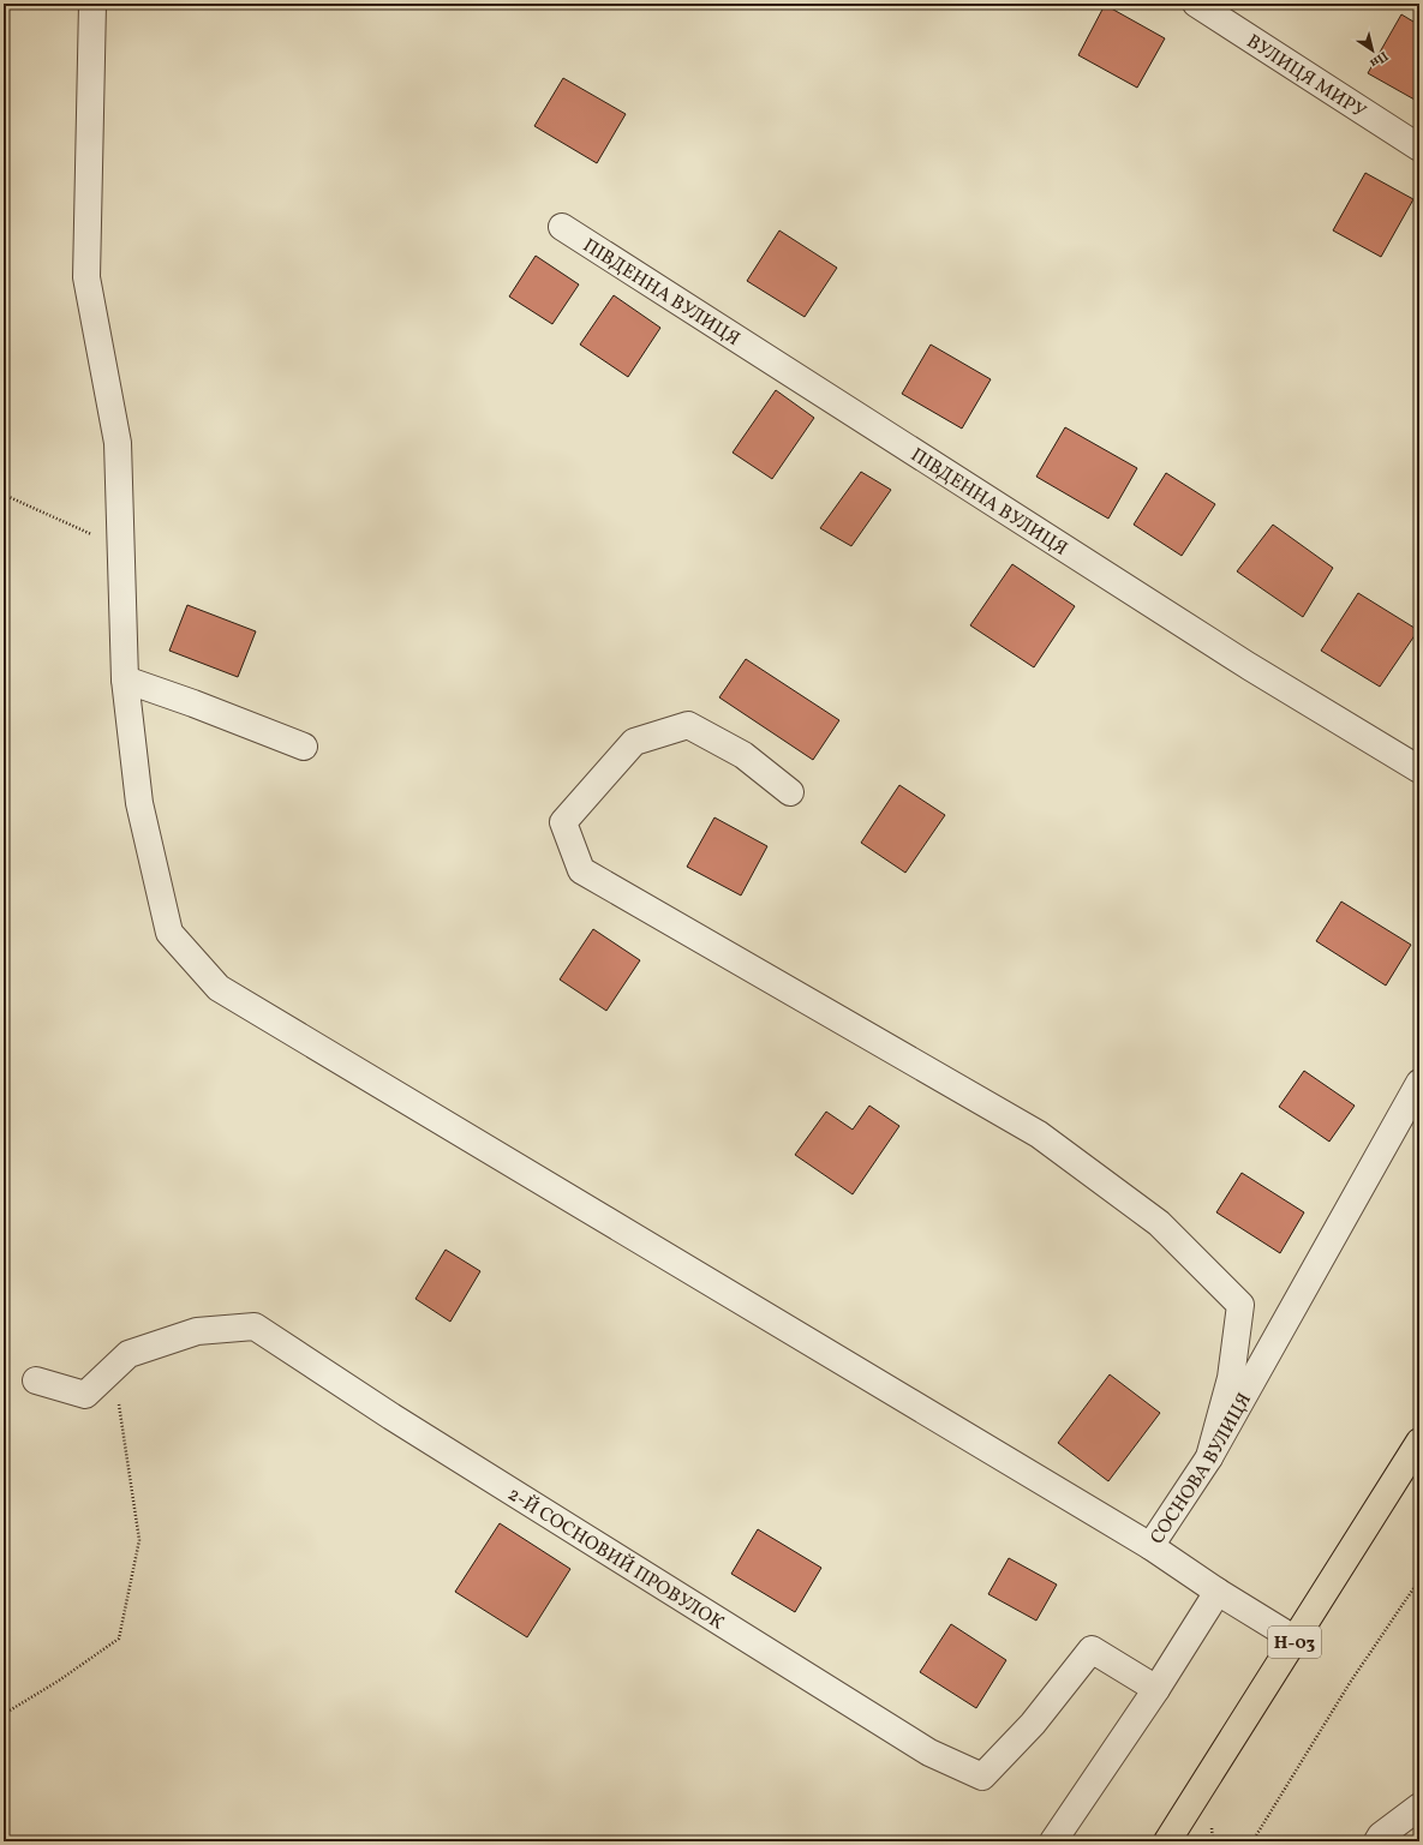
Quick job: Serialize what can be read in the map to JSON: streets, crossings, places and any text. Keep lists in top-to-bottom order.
{
  "streets": {
    "main road": ["Н-03"],
    "street": [
      "ВУЛИЦЯ МИРУ",
      "ПІВДЕННА ВУЛИЦЯ",
      "СОСНОВА ВУЛИЦЯ",
      "2-Й СОСНОВИЙ ПРОВУЛОК"
    ]
  },
  "crossings": [
    ["СОСНОВА ВУЛИЦЯ", "Н-03"]
  ],
  "north": "bottom right"
}
